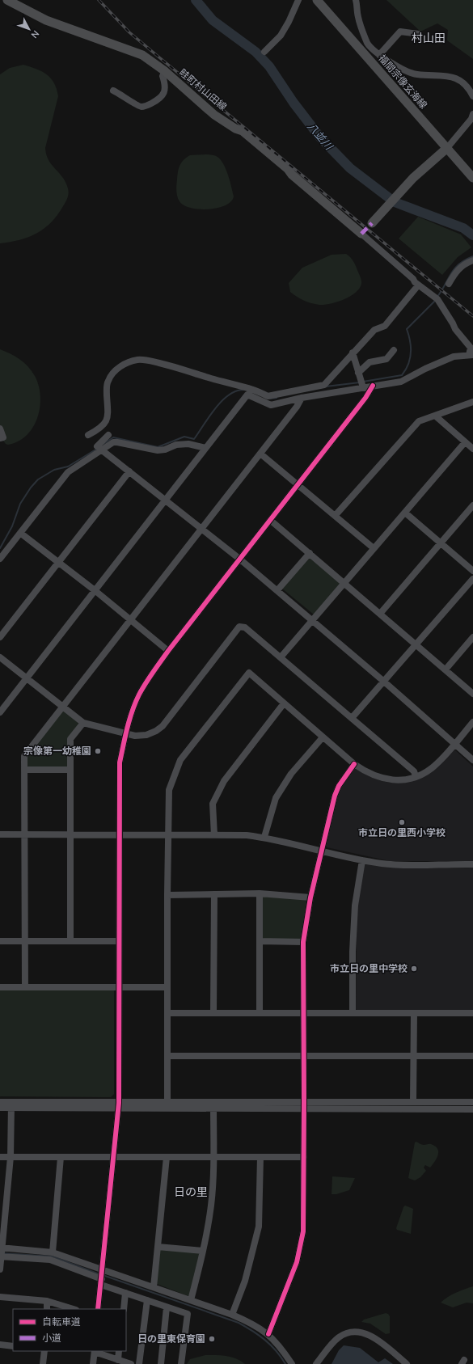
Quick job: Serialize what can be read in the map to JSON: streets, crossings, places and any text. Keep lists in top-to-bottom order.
{
  "streets": {
    "main road": ["福間宗像玄海線", "畦町村山田線"]
  },
  "districts": ["村山田", "日の里"],
  "water": ["八並川"],
  "places": [
    "宗像第一幼稚園",
    "市立日の里西小学校",
    "市立日の里中学校",
    "日の里東保育園"
  ],
  "legend": ["自転車道", "小道"],
  "north": "bottom right"
}
